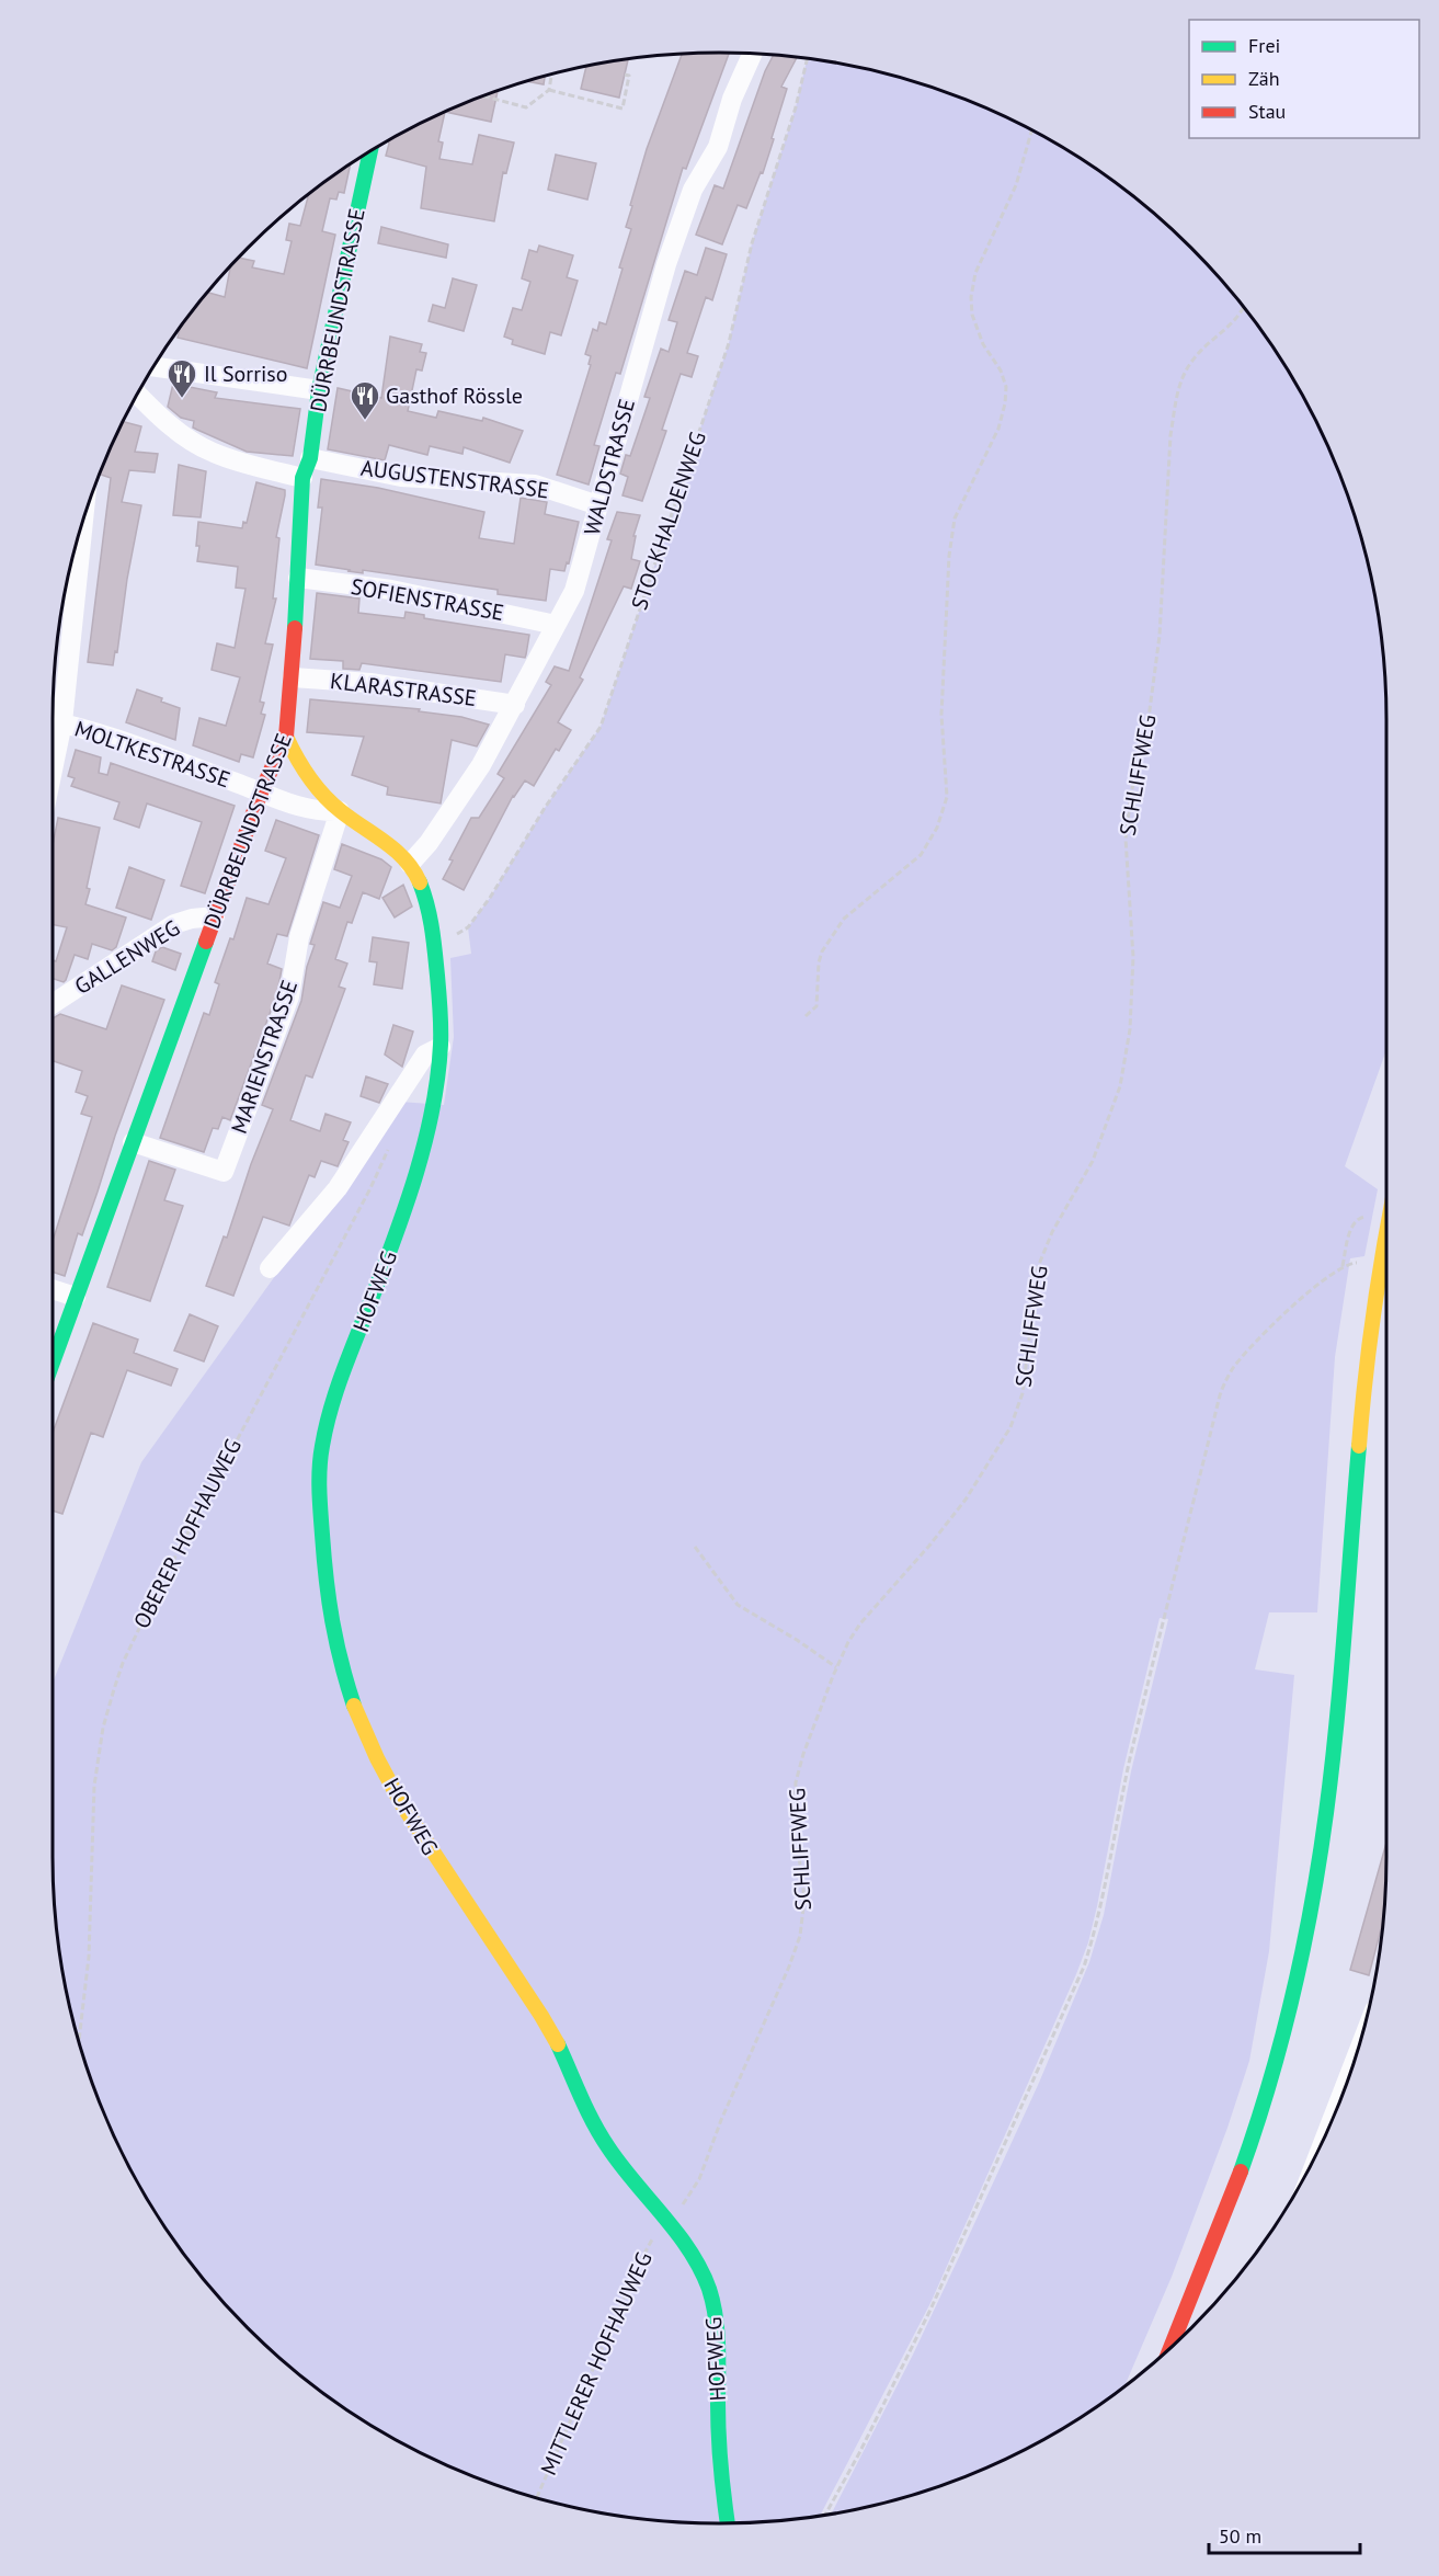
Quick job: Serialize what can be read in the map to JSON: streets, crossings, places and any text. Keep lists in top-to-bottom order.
{
  "streets": {
    "street": [
      "DÜRRBEUNDSTRASSE",
      "WALDSTRASSE",
      "AUGUSTENSTRASSE",
      "SOFIENSTRASSE",
      "KLARASTRASSE",
      "MOLTKESTRASSE",
      "GALLENWEG",
      "MARIENSTRASSE",
      "HOFWEG"
    ],
    "path": [
      "STOCKHALDENWEG",
      "SCHLIFFWEG",
      "OBERER HOFHAUWEG",
      "MITTLERER HOFHAUWEG"
    ]
  },
  "crossings": [
    ["DÜRRBEUNDSTRASSE", "AUGUSTENSTRASSE"],
    ["DÜRRBEUNDSTRASSE", "SOFIENSTRASSE"],
    ["DÜRRBEUNDSTRASSE", "KLARASTRASSE"],
    ["DÜRRBEUNDSTRASSE", "MOLTKESTRASSE"],
    ["DÜRRBEUNDSTRASSE", "GALLENWEG"],
    ["DÜRRBEUNDSTRASSE", "MARIENSTRASSE"],
    ["DÜRRBEUNDSTRASSE", "HOFWEG"],
    ["WALDSTRASSE", "AUGUSTENSTRASSE"],
    ["WALDSTRASSE", "SOFIENSTRASSE"],
    ["WALDSTRASSE", "KLARASTRASSE"],
    ["WALDSTRASSE", "HOFWEG"],
    ["STOCKHALDENWEG", "HOFWEG"],
    ["MOLTKESTRASSE", "MARIENSTRASSE"],
    ["MOLTKESTRASSE", "HOFWEG"],
    ["SCHLIFFWEG", "HOFWEG"],
    ["SCHLIFFWEG", "MITTLERER HOFHAUWEG"],
    ["MARIENSTRASSE", "HOFWEG"],
    ["HOFWEG", "MITTLERER HOFHAUWEG"]
  ],
  "places": {
    "restaurant": ["Il Sorriso", "Gasthof Rössle"]
  },
  "legend": ["Frei", "Zäh", "Stau"],
  "scale_bar": "50 m"
}
